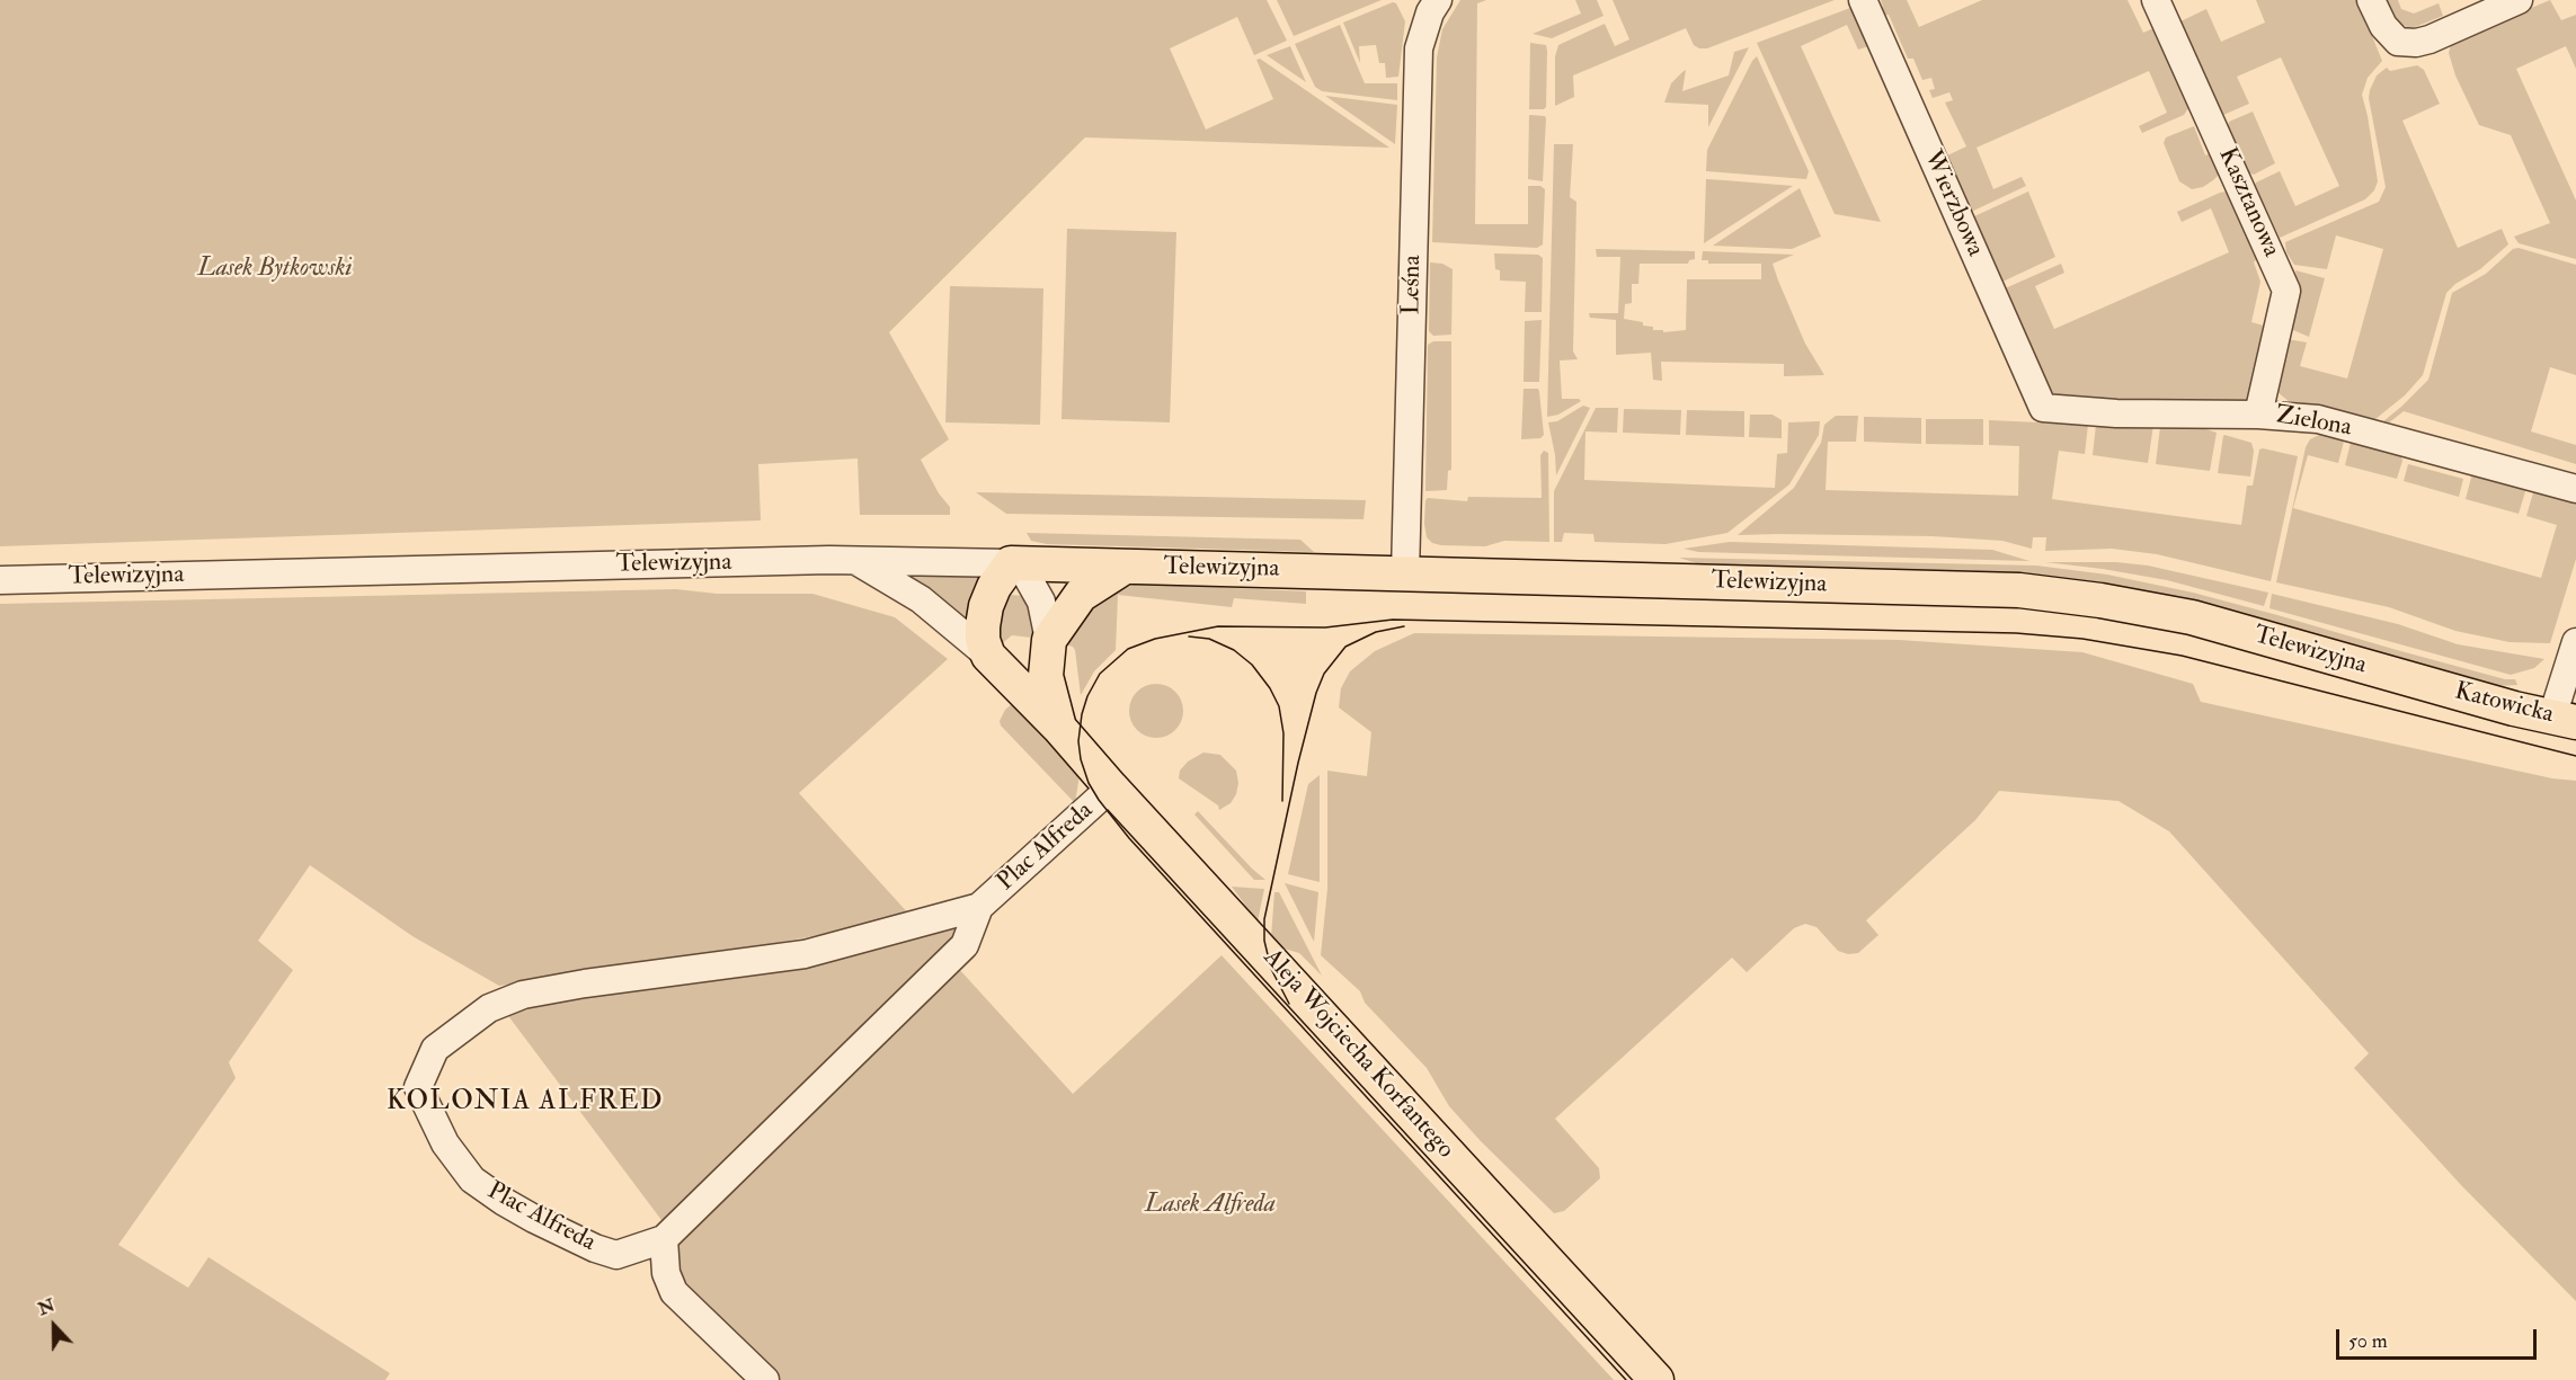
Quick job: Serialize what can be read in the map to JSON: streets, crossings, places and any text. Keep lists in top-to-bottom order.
{
  "streets": {
    "main road": ["Telewizyjna", "Katowicka", "Aleja Wojciecha Korfantego"],
    "street": [
      "Kasztanowa",
      "Wierzbowa",
      "Leśna",
      "Zielona",
      "Plac Alfreda"
    ]
  },
  "crossings": [
    ["Kasztanowa", "Zielona"],
    ["Wierzbowa", "Zielona"],
    ["Leśna", "Telewizyjna"],
    ["Telewizyjna", "Katowicka"],
    ["Telewizyjna", "Aleja Wojciecha Korfantego"],
    ["Plac Alfreda", "Aleja Wojciecha Korfantego"]
  ],
  "districts": ["KOLONIA ALFRED"],
  "parks": ["Lasek Bytkowski", "Lasek Alfreda"],
  "scale_bar": "50 m",
  "north": "top"
}
